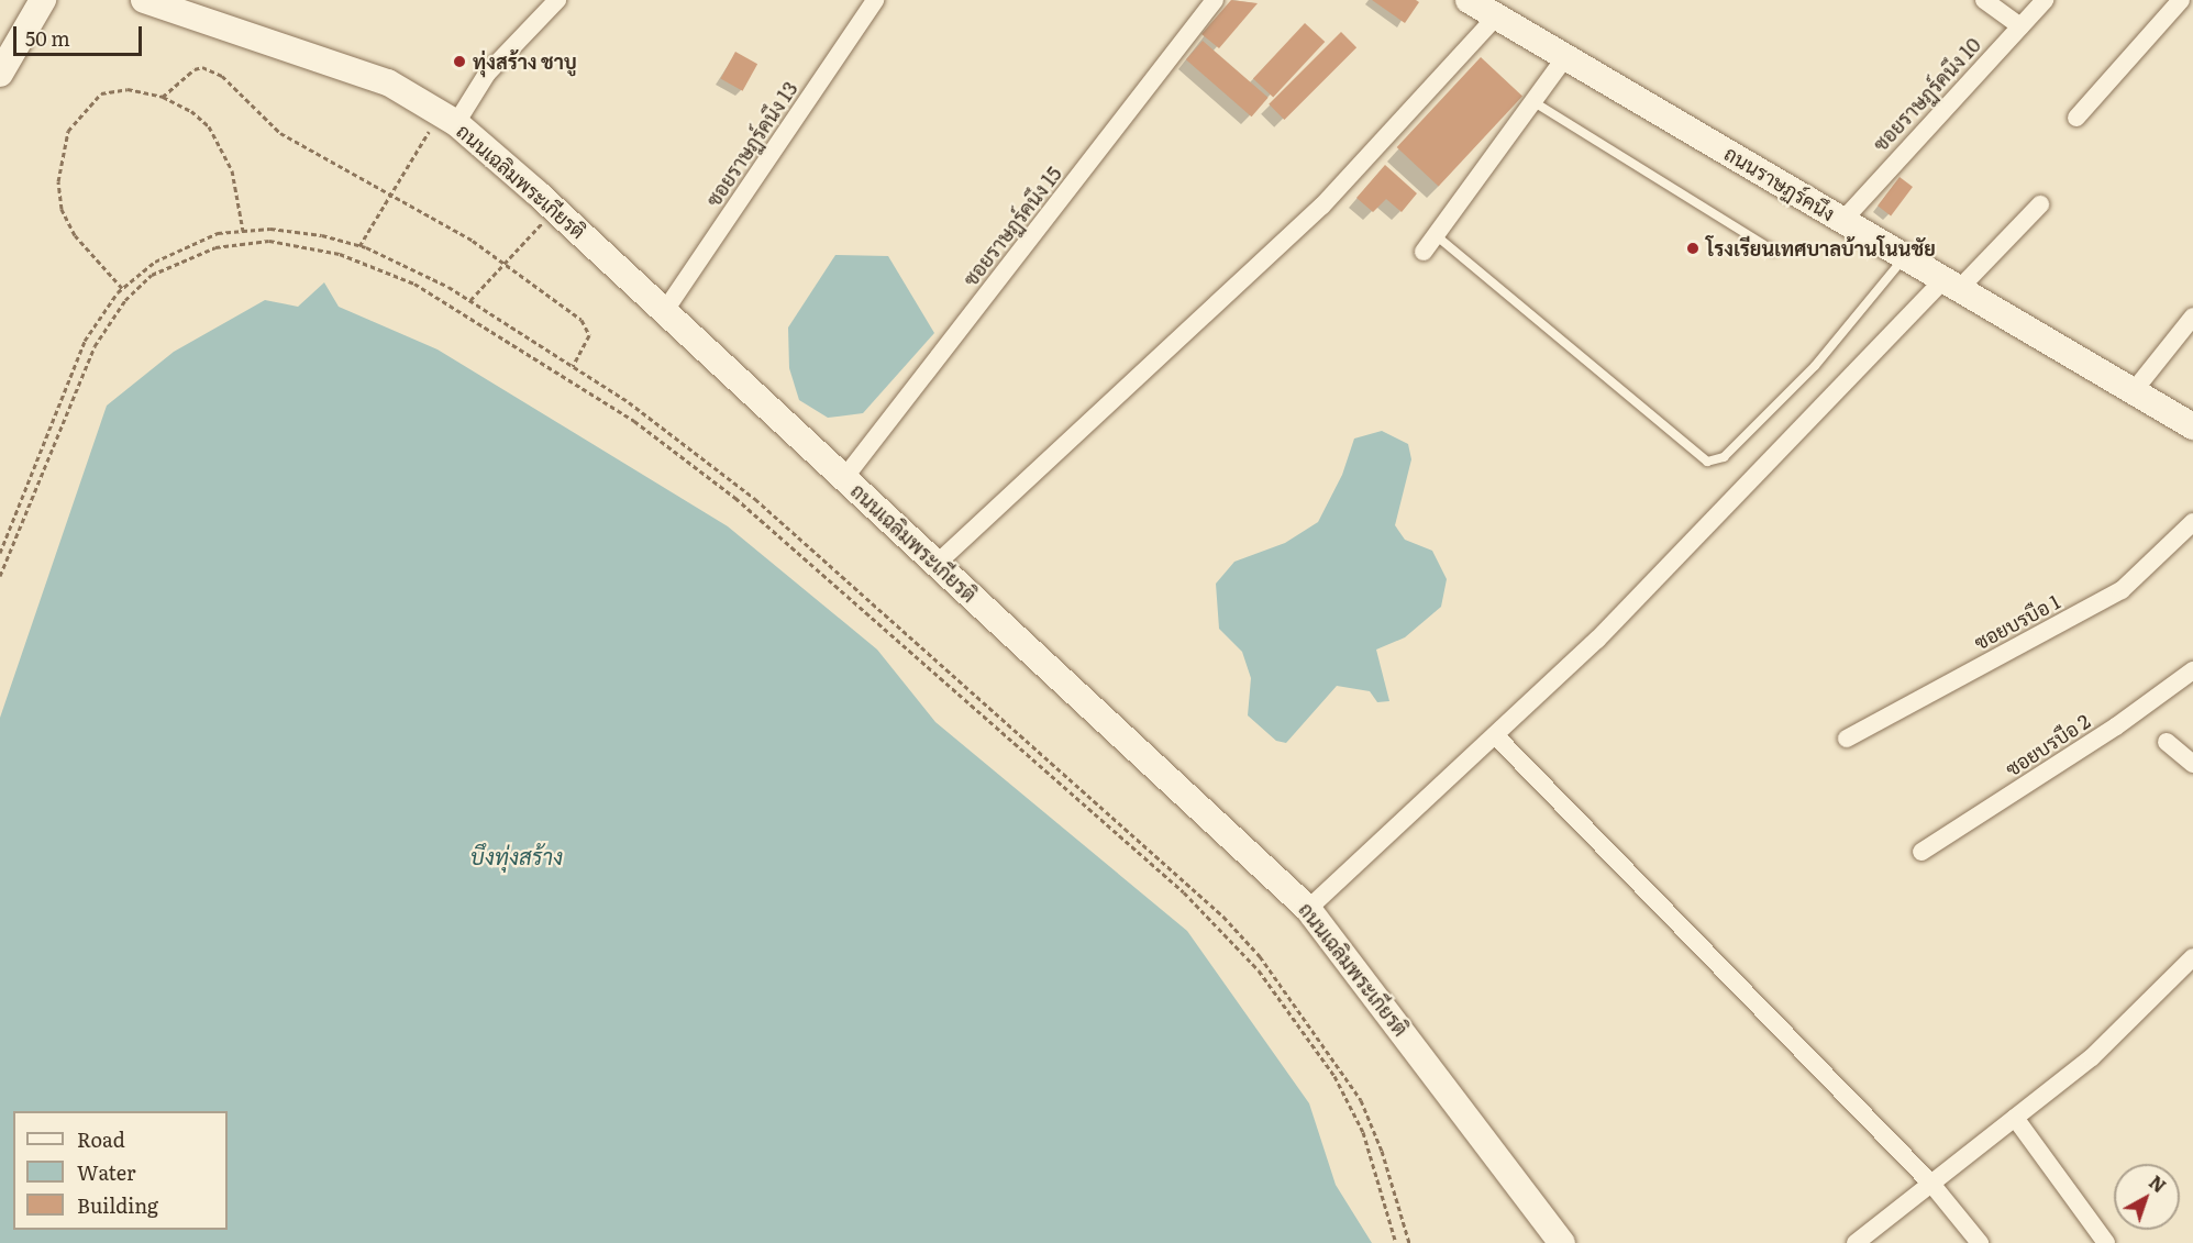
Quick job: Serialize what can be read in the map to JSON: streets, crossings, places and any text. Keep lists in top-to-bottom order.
{
  "streets": {
    "street": [
      "ซอยราษฏร์คนึง 10",
      "ซอยราษฏร์คนึง 13",
      "ถนนเฉลิมพระเกียรติ",
      "ถนนราษฏร์คนึง",
      "ซอยราษฏร์คนึง 15",
      "ซอยบรบือ 1",
      "ซอยบรบือ 2"
    ]
  },
  "crossings": [
    ["ซอยราษฏร์คนึง 10", "ถนนราษฏร์คนึง"],
    ["ซอยราษฏร์คนึง 13", "ถนนเฉลิมพระเกียรติ"],
    ["ถนนเฉลิมพระเกียรติ", "ซอยราษฏร์คนึง 15"]
  ],
  "water": ["บึงทุ่งสร้าง"],
  "places": ["ทุ่งสร้าง ชาบู", "โรงเรียนเทศบาลบ้านโนนชัย"],
  "legend": ["Road", "Water", "Building"],
  "scale_bar": "50 m",
  "north": "top right"
}
